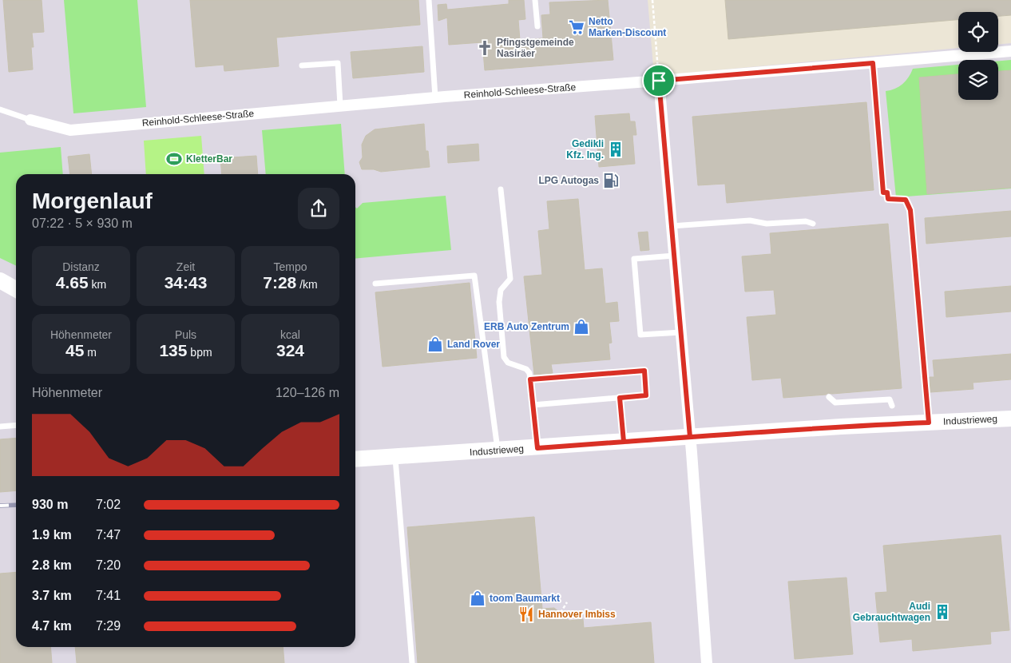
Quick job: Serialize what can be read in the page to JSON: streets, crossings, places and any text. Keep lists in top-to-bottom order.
{
  "streets": {
    "street": ["Reinhold-Schleese-Straße", "Industrieweg"]
  },
  "places": {
    "supermarket": ["Netto Marken-Discount"],
    "church": ["Pfingstgemeinde Nasiräer"],
    "building": ["Gedikli Kfz. Ing.", "Audi Gebrauchtwagen"],
    "sports": ["KletterBar"],
    "fuel station": ["LPG Autogas"],
    "shop": ["ERB Auto Zentrum", "Land Rover", "toom Baumarkt"],
    "restaurant": ["Hannover Imbiss"]
  },
  "page": {
    "heading": ["Morgenlauf", "07:22 · 5 × 930 m"],
    "stats": [
      ["Distanz", "4.65 km"],
      ["Zeit", "34:43"],
      ["Tempo", "7:28 /km"],
      ["Höhenmeter", "45 m"],
      ["Puls", "135 bpm"],
      ["kcal", "324"]
    ],
    "chart": ["Höhenmeter", "120–126 m"],
    "list": [
      {
        "name": "930 m",
        "note": "7:02"
      },
      {
        "name": "1.9 km",
        "note": "7:47"
      },
      {
        "name": "2.8 km",
        "note": "7:20"
      },
      {
        "name": "3.7 km",
        "note": "7:41"
      },
      {
        "name": "4.7 km",
        "note": "7:29"
      }
    ]
  }
}
